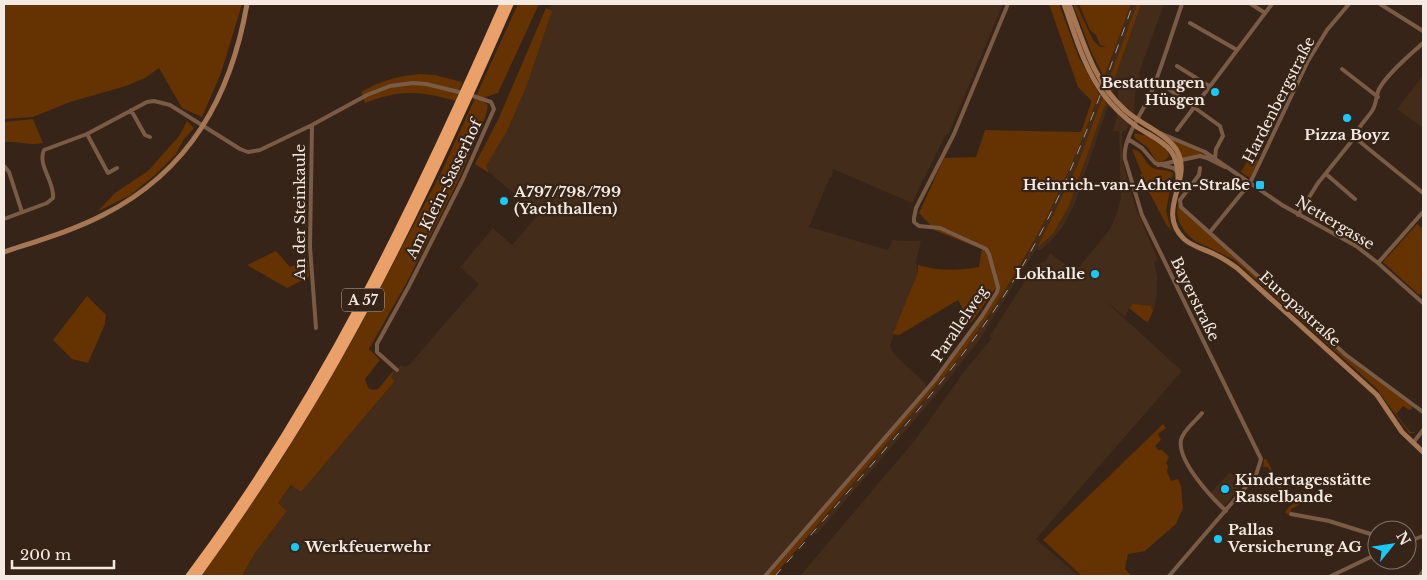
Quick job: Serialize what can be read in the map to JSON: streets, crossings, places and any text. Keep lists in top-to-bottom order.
{
  "streets": {
    "highway": ["A 57"],
    "main road": ["Europastraße"],
    "street": [
      "Hardenbergstraße",
      "Am Klein-Sasserhof",
      "An der Steinkaule",
      "Nettergasse",
      "Bayerstraße",
      "Parallelweg"
    ]
  },
  "crossings": [
    ["Hardenbergstraße", "Nettergasse"],
    ["Am Klein-Sasserhof", "An der Steinkaule"],
    ["Nettergasse", "Europastraße"]
  ],
  "places": {
    "other": [
      "Bestattungen Hüsgen",
      "Pizza Boyz",
      "A797/798/799 (Yachthallen)",
      "Lokhalle",
      "Kindertagesstätte Rasselbande",
      "Pallas Versicherung AG",
      "Werkfeuerwehr"
    ],
    "transit": ["Heinrich-van-Achten-Straße"]
  },
  "scale_bar": "200 m",
  "north": "top right"
}
